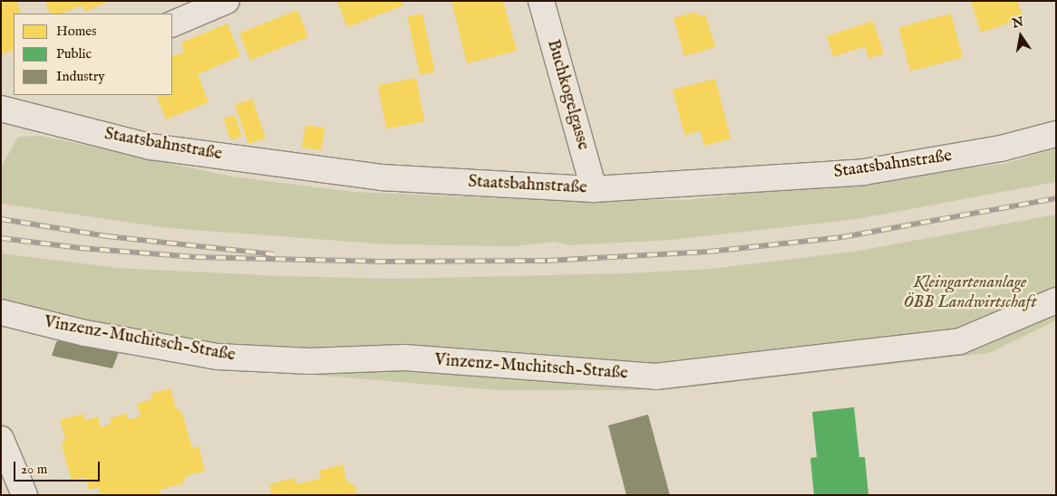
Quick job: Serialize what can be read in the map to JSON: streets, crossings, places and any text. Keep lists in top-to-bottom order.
{
  "streets": {
    "street": ["Buchkogelgasse", "Staatsbahnstraße", "Vinzenz-Muchitsch-Straße"]
  },
  "crossings": [
    ["Buchkogelgasse", "Staatsbahnstraße"]
  ],
  "parks": ["Kleingartenanlage ÖBB Landwirtschaft"],
  "legend": ["Homes", "Public", "Industry"],
  "scale_bar": "20 m",
  "north": "top"
}
